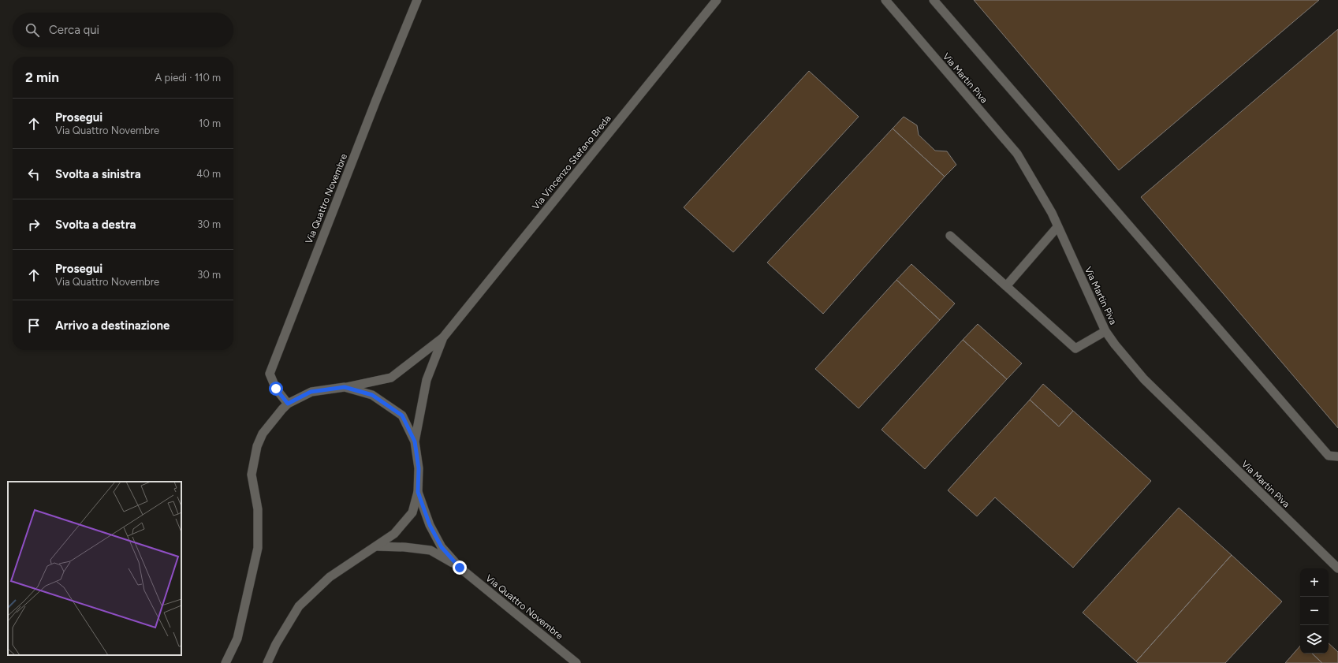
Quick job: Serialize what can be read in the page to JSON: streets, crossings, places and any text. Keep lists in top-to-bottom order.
{
  "streets": {
    "street": ["Via Martin Piva", "Via Vincenzo Stefano Breda", "Via Quattro Novembre"]
  },
  "crossings": [
    ["Via Vincenzo Stefano Breda", "Via Quattro Novembre"]
  ],
  "page": {
    "search": "Cerca qui",
    "heading": ["2 min", "A piedi · 110 m"],
    "list": [
      ["Prosegui", "Via Quattro Novembre", "10 m"],
      ["Svolta a sinistra", "40 m"],
      ["Svolta a destra", "30 m"],
      ["Prosegui", "Via Quattro Novembre", "30 m"],
      "Arrivo a destinazione"
    ],
    "map_buttons": ["+", "−"]
  }
}
